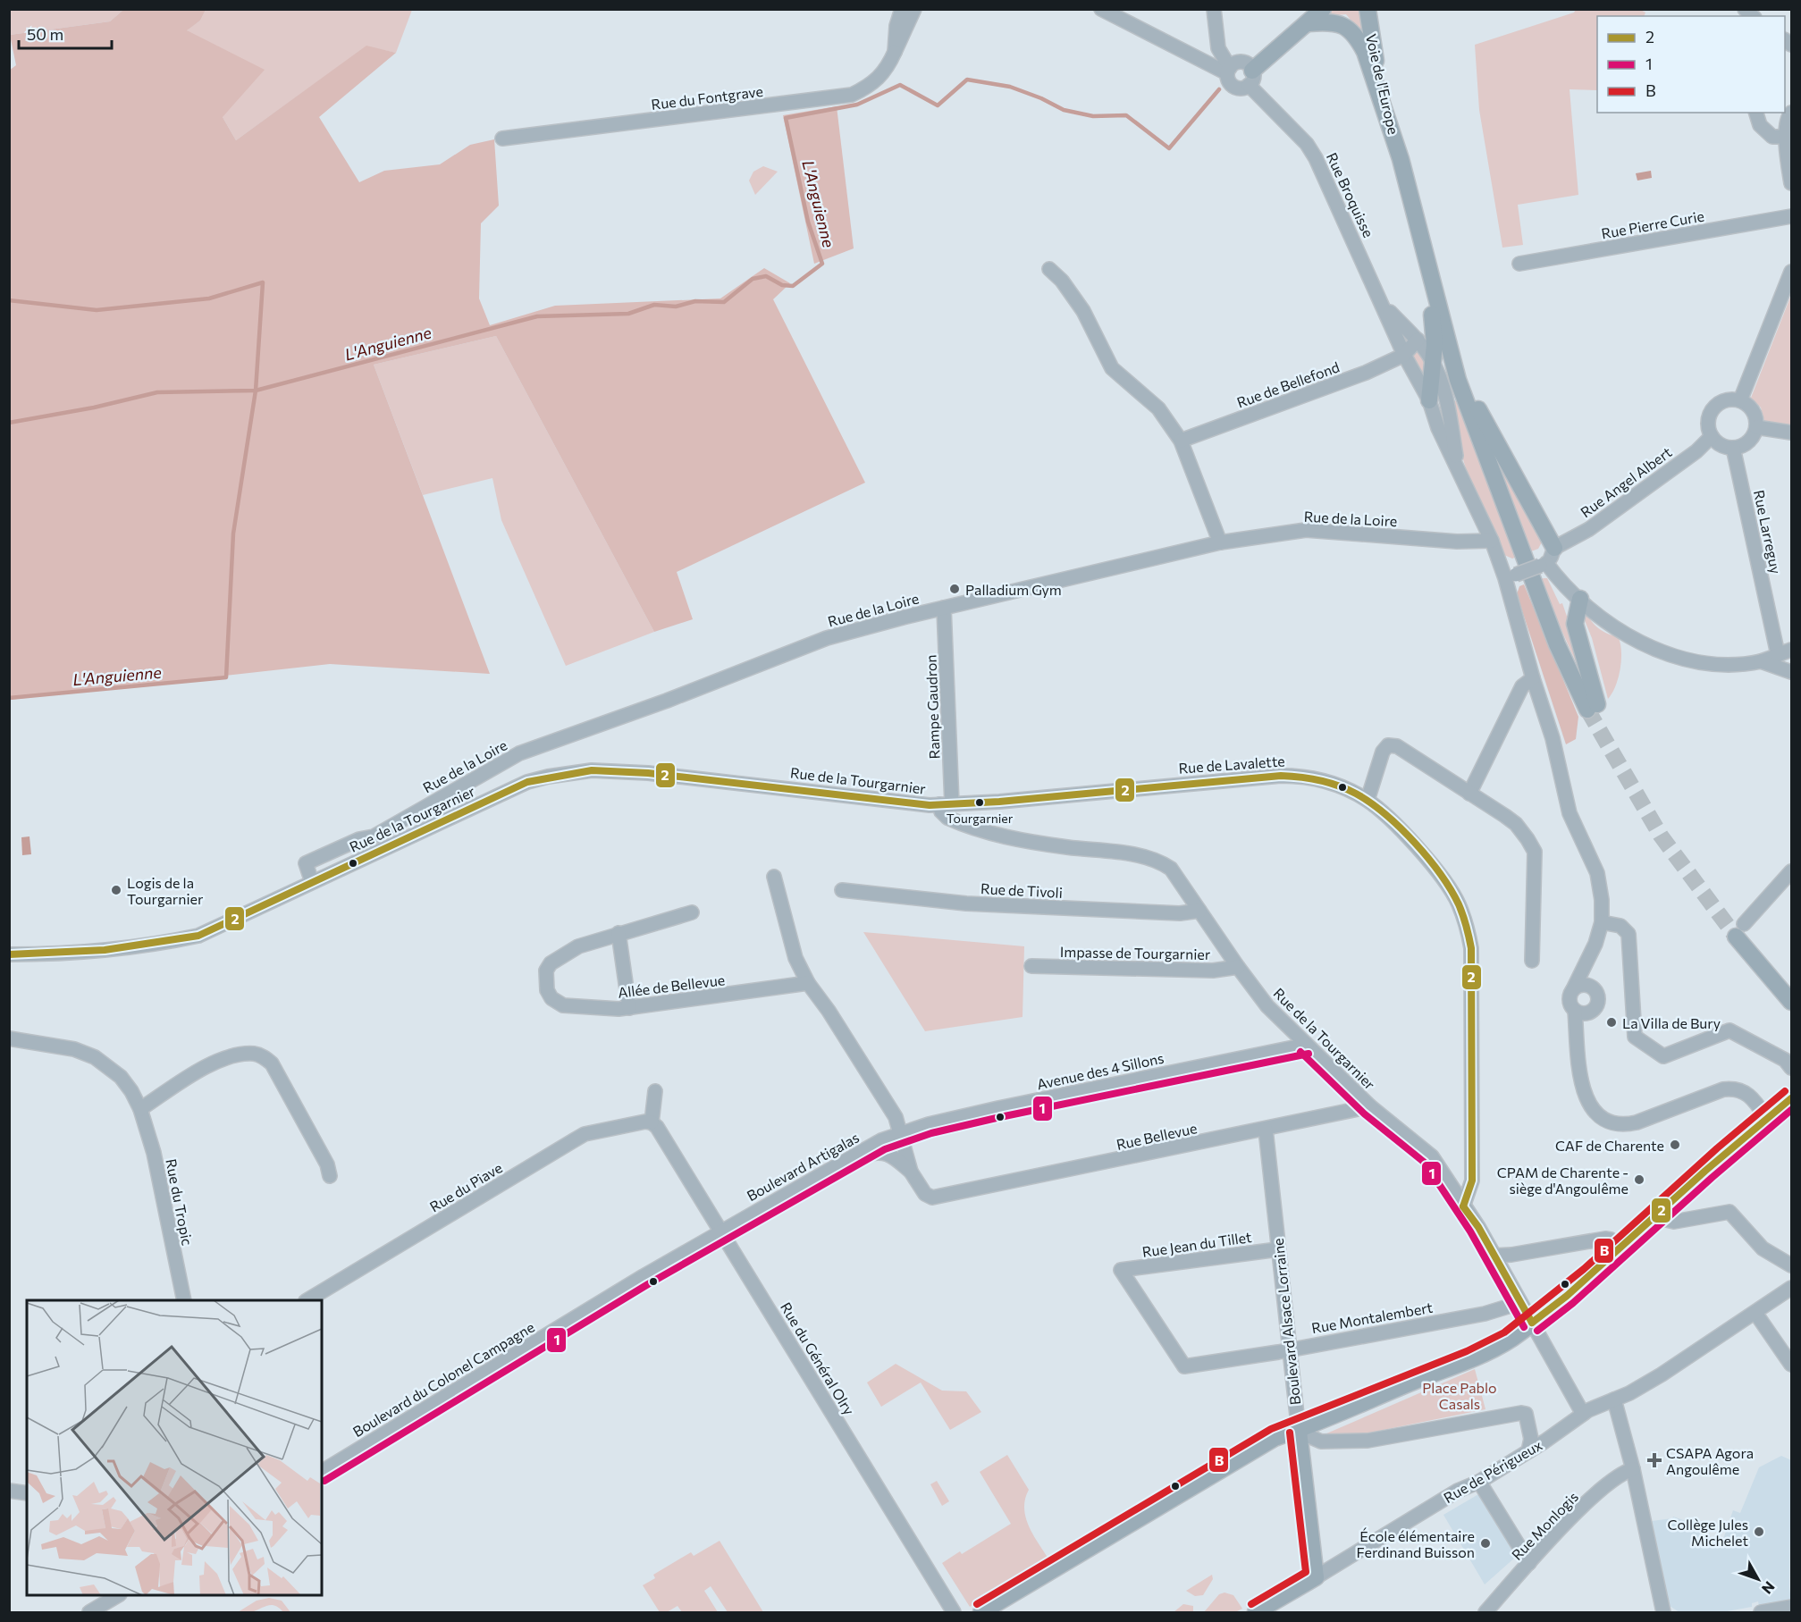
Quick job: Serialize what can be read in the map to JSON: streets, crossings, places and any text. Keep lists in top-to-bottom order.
{
  "streets": {
    "main road": ["Voie de l'Europe", "Boulevard Alsace Lorraine", "Rue de Périgueux"],
    "street": [
      "Rue du Fontgrave",
      "Rue Broquisse",
      "Rue Pierre Curie",
      "Rue de Bellefond",
      "Rue Angel Albert",
      "Rue de la Loire",
      "Rue Larreguy",
      "Rampe Gaudron",
      "Rue de Lavalette",
      "Rue de la Tourgarnier",
      "Rue de Tivoli",
      "Impasse de Tourgarnier",
      "Allée de Bellevue",
      "Avenue des 4 Sillons",
      "Rue Bellevue",
      "Boulevard Artigalas",
      "Rue du Piave",
      "Rue du Tropic",
      "Rue Jean du Tillet",
      "Rue Montalembert",
      "Rue du Général Olry",
      "Boulevard du Colonel Campagne",
      "Rue Monlogis"
    ]
  },
  "crossings": [
    ["Rue Broquisse", "Rue de Bellefond"],
    ["Rue Broquisse", "Rue de la Loire"],
    ["Rue Angel Albert", "Rue Larreguy"],
    ["Rue de la Loire", "Rampe Gaudron"],
    ["Rue de la Loire", "Rue de la Tourgarnier"],
    ["Rampe Gaudron", "Rue de Lavalette"],
    ["Rampe Gaudron", "Rue de la Tourgarnier"],
    ["Rue de Lavalette", "Rue de la Tourgarnier"],
    ["Rue de la Tourgarnier", "Rue de Tivoli"],
    ["Rue de la Tourgarnier", "Impasse de Tourgarnier"],
    ["Rue de la Tourgarnier", "Avenue des 4 Sillons"],
    ["Rue de la Tourgarnier", "Rue Bellevue"],
    ["Rue de la Tourgarnier", "Rue Montalembert"],
    ["Rue de la Tourgarnier", "Rue de Périgueux"],
    ["Avenue des 4 Sillons", "Boulevard Artigalas"],
    ["Rue Bellevue", "Boulevard Alsace Lorraine"],
    ["Boulevard Artigalas", "Rue du Général Olry"],
    ["Boulevard Artigalas", "Boulevard du Colonel Campagne"],
    ["Rue du Piave", "Rue du Général Olry"],
    ["Rue Jean du Tillet", "Rue Montalembert"],
    ["Rue Jean du Tillet", "Boulevard Alsace Lorraine"],
    ["Rue Montalembert", "Boulevard Alsace Lorraine"],
    ["Boulevard Alsace Lorraine", "Rue de Périgueux"],
    ["Rue du Général Olry", "Boulevard du Colonel Campagne"]
  ],
  "water": ["L'Anguienne"],
  "parks": ["Place Pablo Casals"],
  "places": {
    "other": [
      "Palladium Gym",
      "Tourgarnier",
      "Logis de la Tourgarnier",
      "La Villa de Bury",
      "CAF de Charente",
      "CPAM de Charente - siège d'Angoulême",
      "Collège Jules Michelet",
      "École élémentaire Ferdinand Buisson"
    ],
    "health": ["CSAPA Agora Angoulême"]
  },
  "lines": ["transit line 2", "transit line 1", "transit line B"],
  "legend": ["2", "1", "B"],
  "scale_bar": "50 m",
  "north": "bottom right"
}
